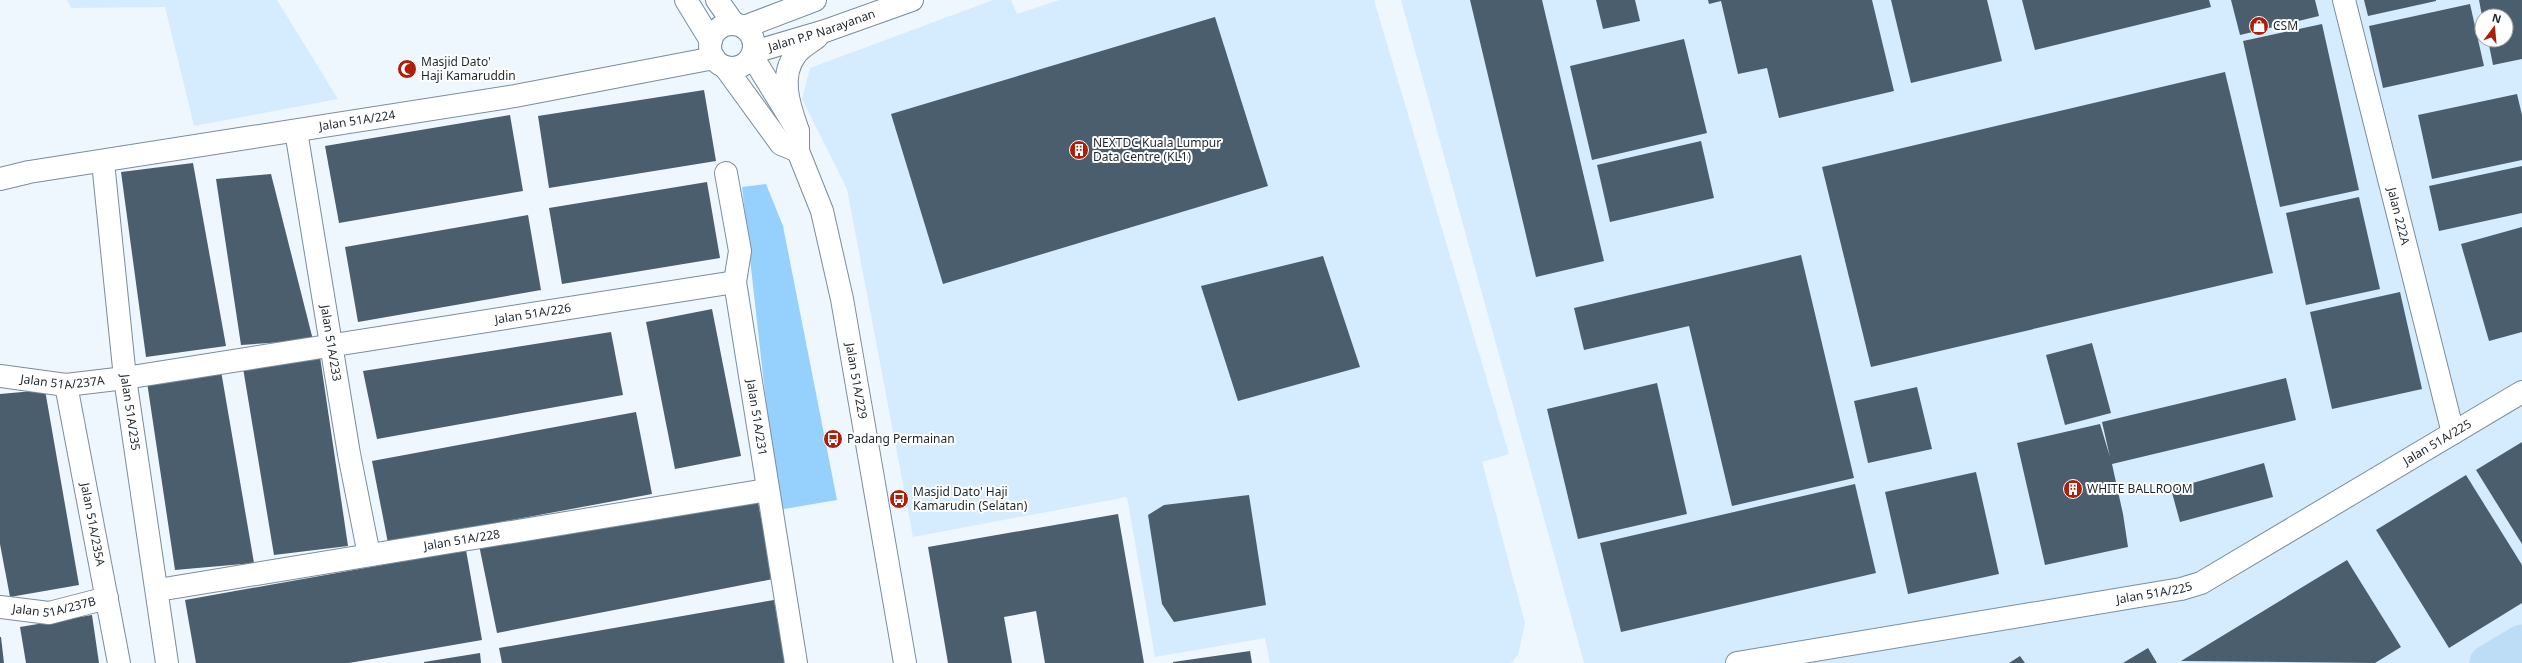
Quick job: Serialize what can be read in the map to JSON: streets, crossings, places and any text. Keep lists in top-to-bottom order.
{
  "streets": {
    "street": [
      "Jalan P.P Narayanan",
      "Jalan 51A/224",
      "Jalan 222A",
      "Jalan 51A/226",
      "Jalan 51A/233",
      "Jalan 51A/237A",
      "Jalan 51A/229",
      "Jalan 51A/235",
      "Jalan 51A/231",
      "Jalan 51A/225",
      "Jalan 51A/235A",
      "Jalan 51A/228",
      "Jalan 51A/237B"
    ]
  },
  "crossings": [
    ["Jalan P.P Narayanan", "Jalan 51A/224"],
    ["Jalan P.P Narayanan", "Jalan 51A/229"],
    ["Jalan 51A/224", "Jalan 51A/233"],
    ["Jalan 51A/224", "Jalan 51A/229"],
    ["Jalan 51A/224", "Jalan 51A/235"],
    ["Jalan 222A", "Jalan 51A/225"],
    ["Jalan 51A/226", "Jalan 51A/233"],
    ["Jalan 51A/226", "Jalan 51A/237A"],
    ["Jalan 51A/226", "Jalan 51A/235"],
    ["Jalan 51A/226", "Jalan 51A/231"],
    ["Jalan 51A/233", "Jalan 51A/228"],
    ["Jalan 51A/237A", "Jalan 51A/235"],
    ["Jalan 51A/237A", "Jalan 51A/235A"],
    ["Jalan 51A/235", "Jalan 51A/228"],
    ["Jalan 51A/231", "Jalan 51A/228"],
    ["Jalan 51A/235A", "Jalan 51A/237B"]
  ],
  "places": {
    "shop": ["CSM"],
    "mosque": ["Masjid Dato' Haji Kamaruddin"],
    "building": ["NEXTDC Kuala Lumpur Data Centre (KL1)", "WHITE BALLROOM"],
    "bus stop": ["Padang Permainan", "Masjid Dato' Haji Kamarudin (Selatan)"]
  },
  "north": "top"
}
